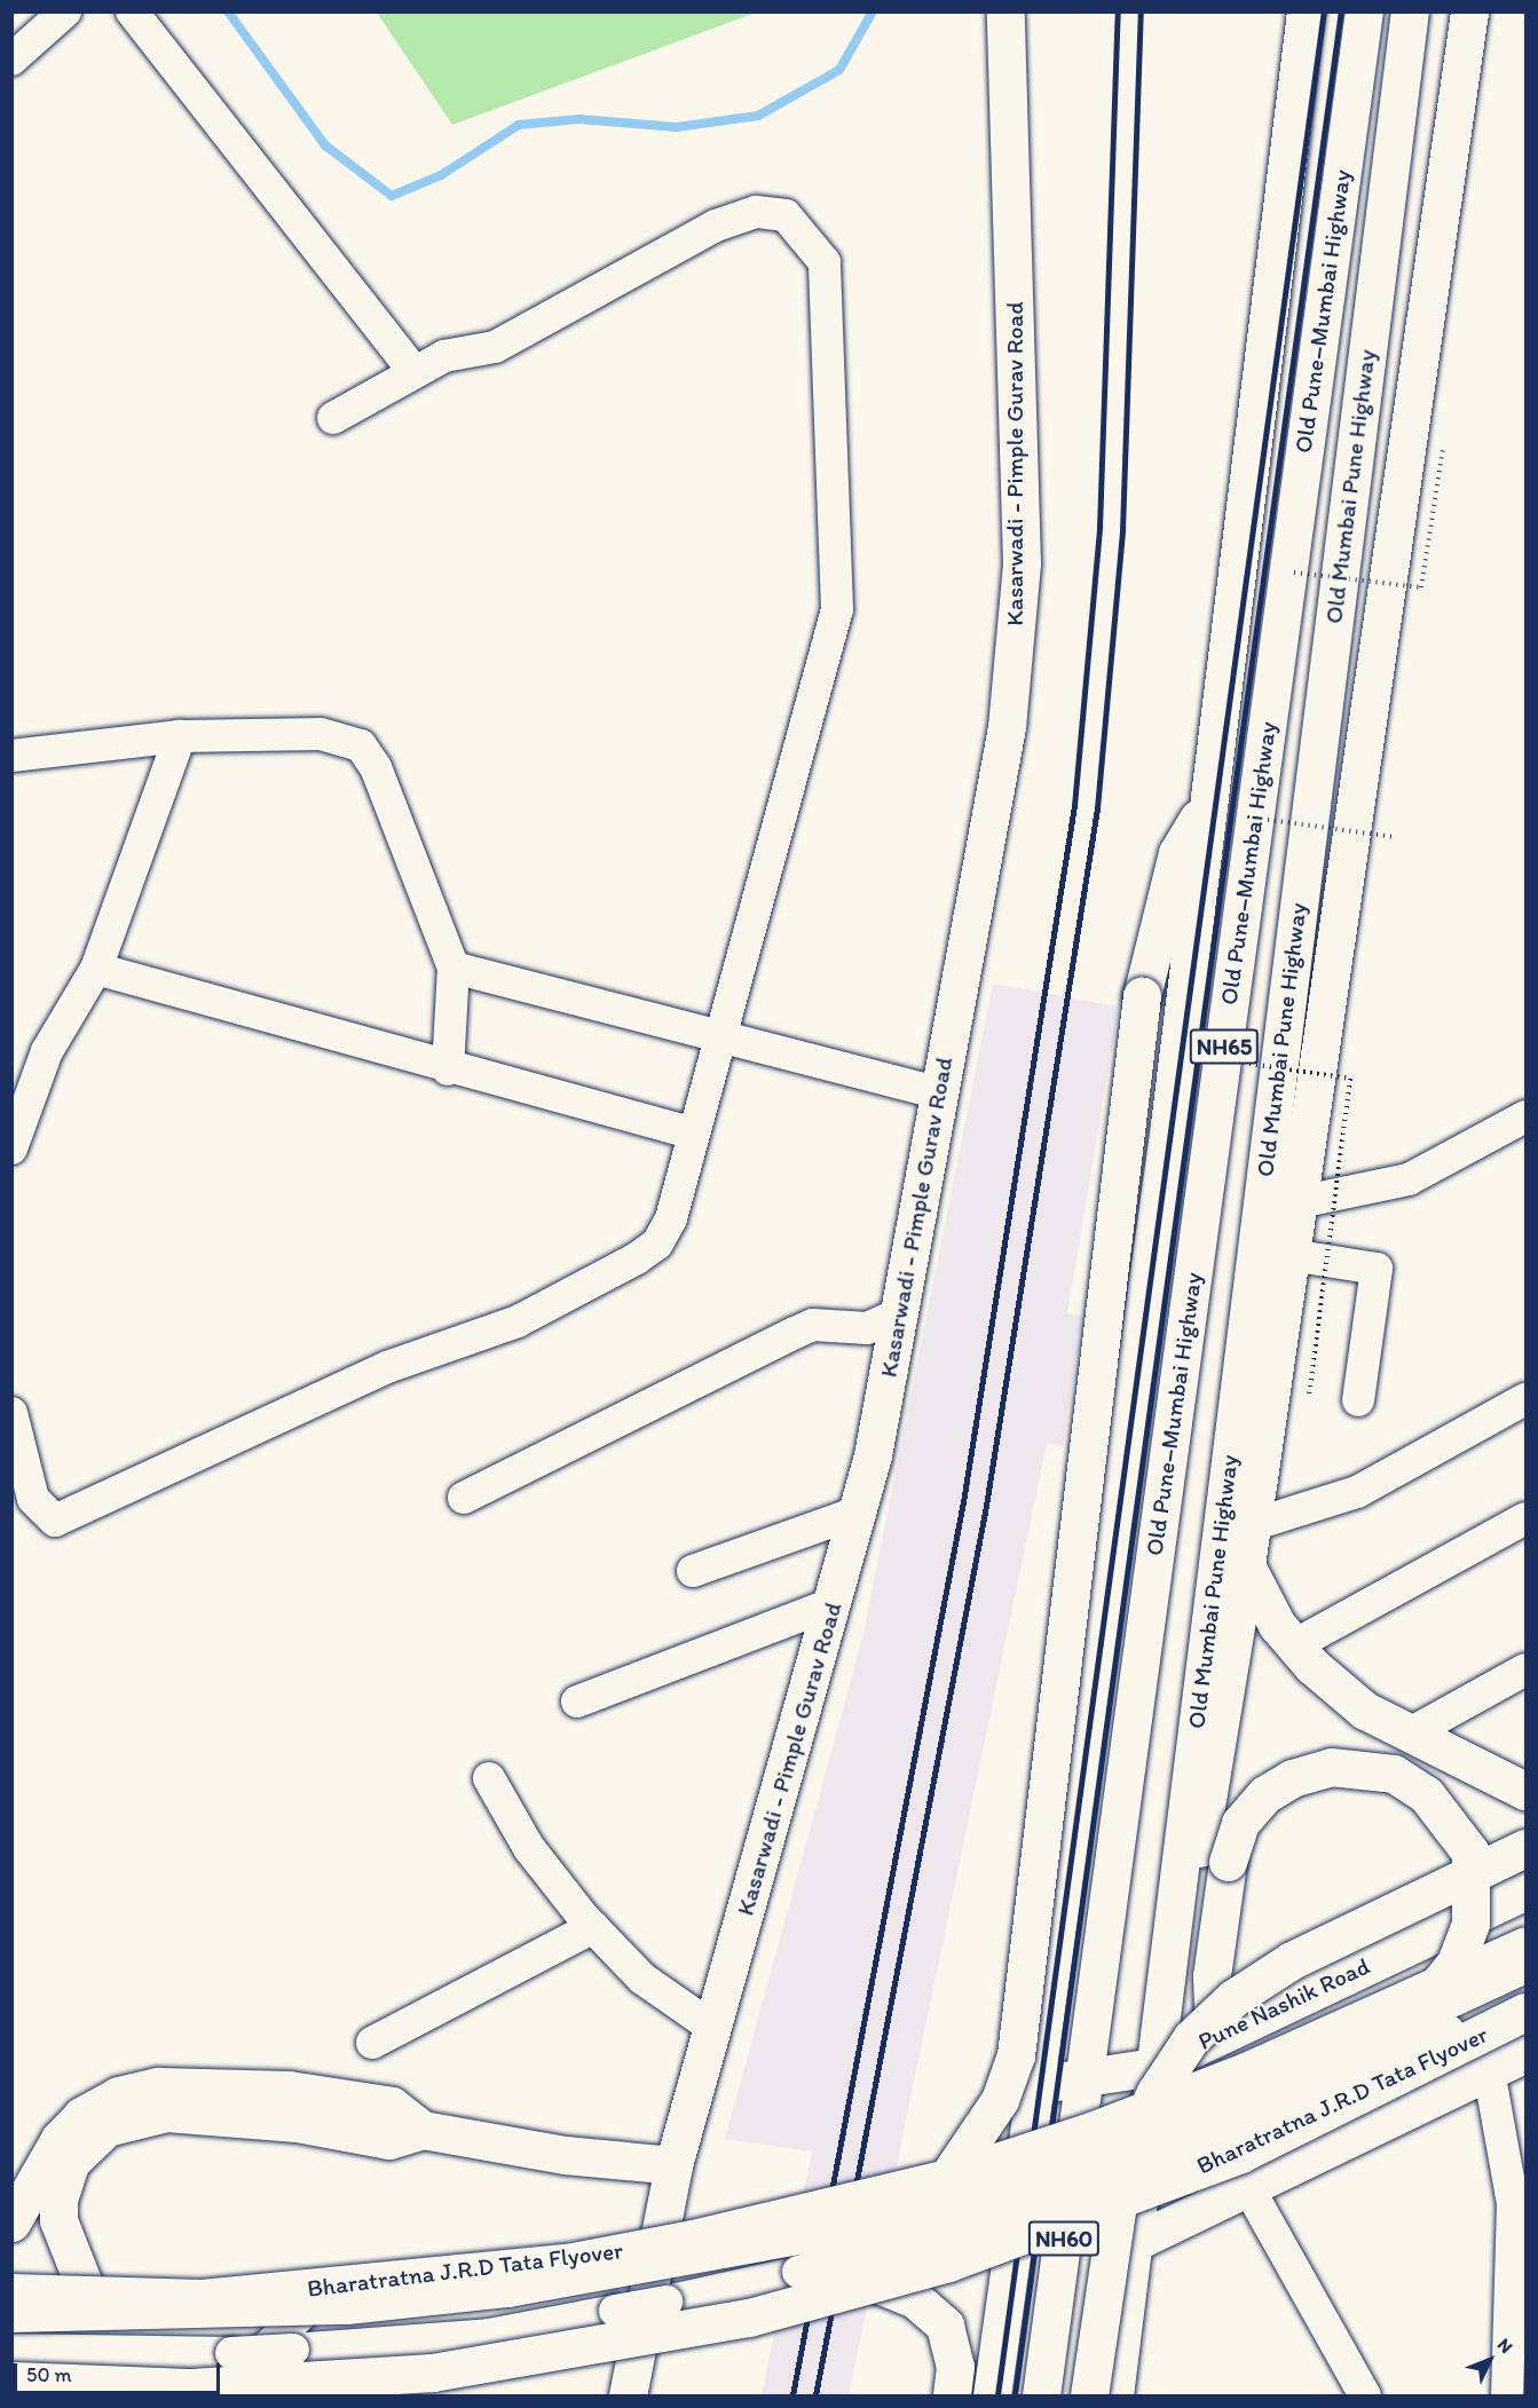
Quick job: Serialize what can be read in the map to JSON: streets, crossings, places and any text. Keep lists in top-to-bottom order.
{
  "streets": {
    "main road": [
      "Old Pune–Mumbai Highway",
      "Kasarwadi - Pimple Gurav Road",
      "Old Mumbai Pune Highway",
      "NH65",
      "Pune Nashik Road",
      "Bharatratna J.R.D Tata Flyover",
      "NH60"
    ]
  },
  "crossings": [
    ["Old Pune–Mumbai Highway", "Pune Nashik Road"],
    ["Old Pune–Mumbai Highway", "NH60"],
    ["Old Mumbai Pune Highway", "Pune Nashik Road"],
    ["Old Mumbai Pune Highway", "NH60"],
    ["Pune Nashik Road", "NH60"]
  ],
  "scale_bar": "50 m",
  "north": "top right"
}
